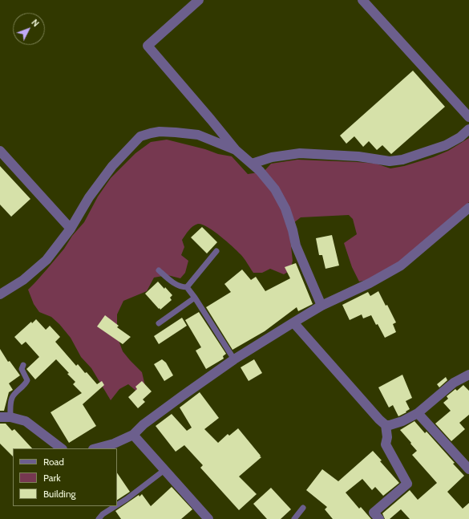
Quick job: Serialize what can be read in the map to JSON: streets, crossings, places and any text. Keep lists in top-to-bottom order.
{
  "legend": ["Road", "Park", "Building"],
  "north": "top right"
}
